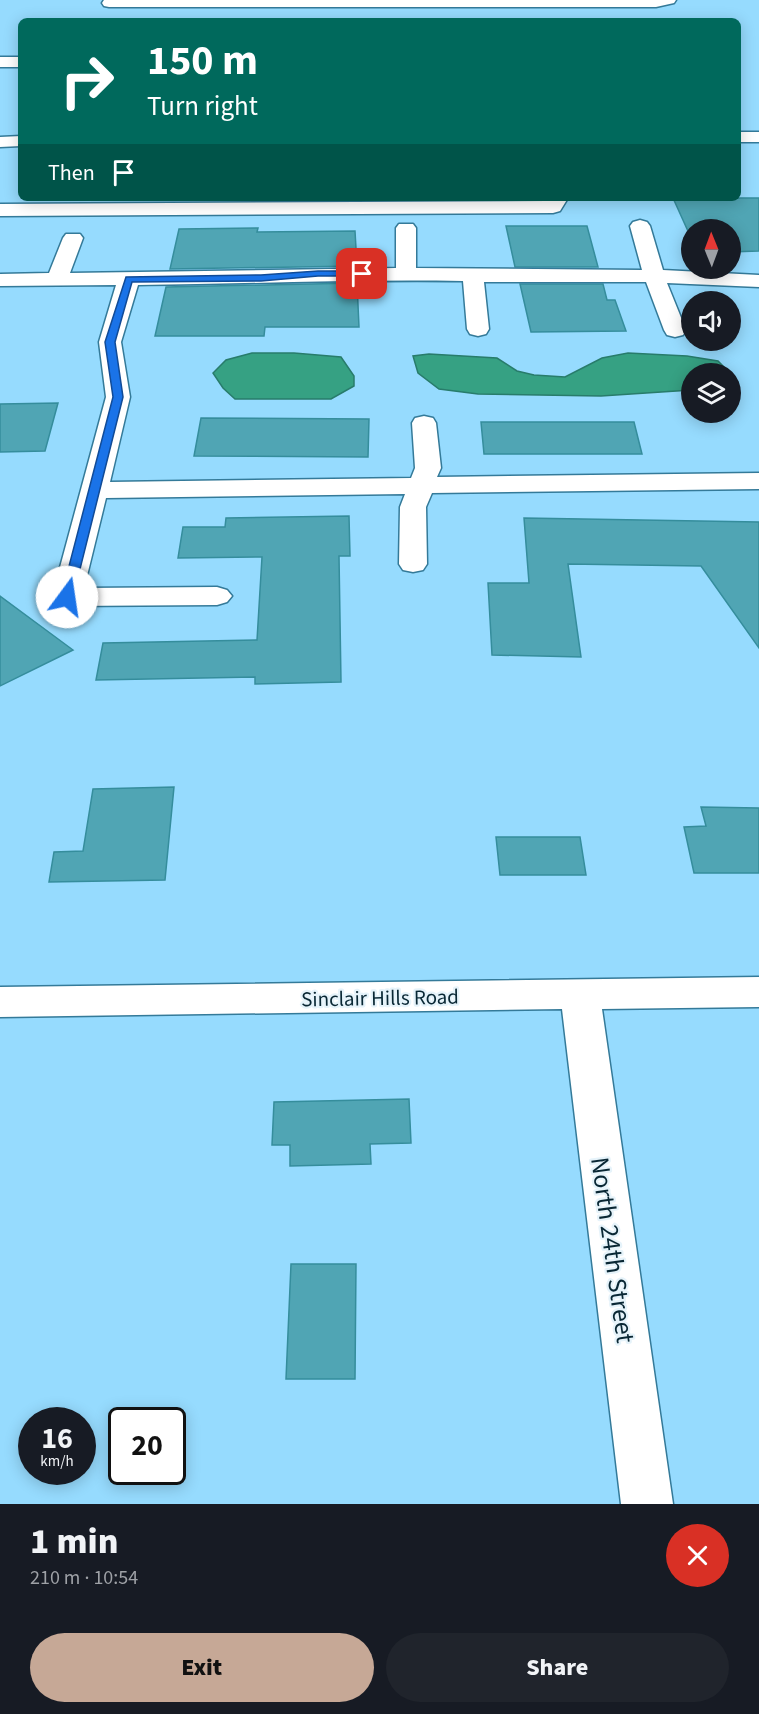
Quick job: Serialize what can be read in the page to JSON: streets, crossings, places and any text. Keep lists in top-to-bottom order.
{
  "streets": {
    "street": ["Sinclair Hills Road", "North 24th Street"]
  },
  "crossings": [
    ["Sinclair Hills Road", "North 24th Street"]
  ],
  "north": "top",
  "page": {
    "turn": ["150 m", "Turn right"],
    "then": "Then",
    "speed": "16 km/h",
    "limit": "20",
    "heading": ["1 min", "210 m · 10:54"],
    "buttons": ["Exit", "Share"]
  }
}
